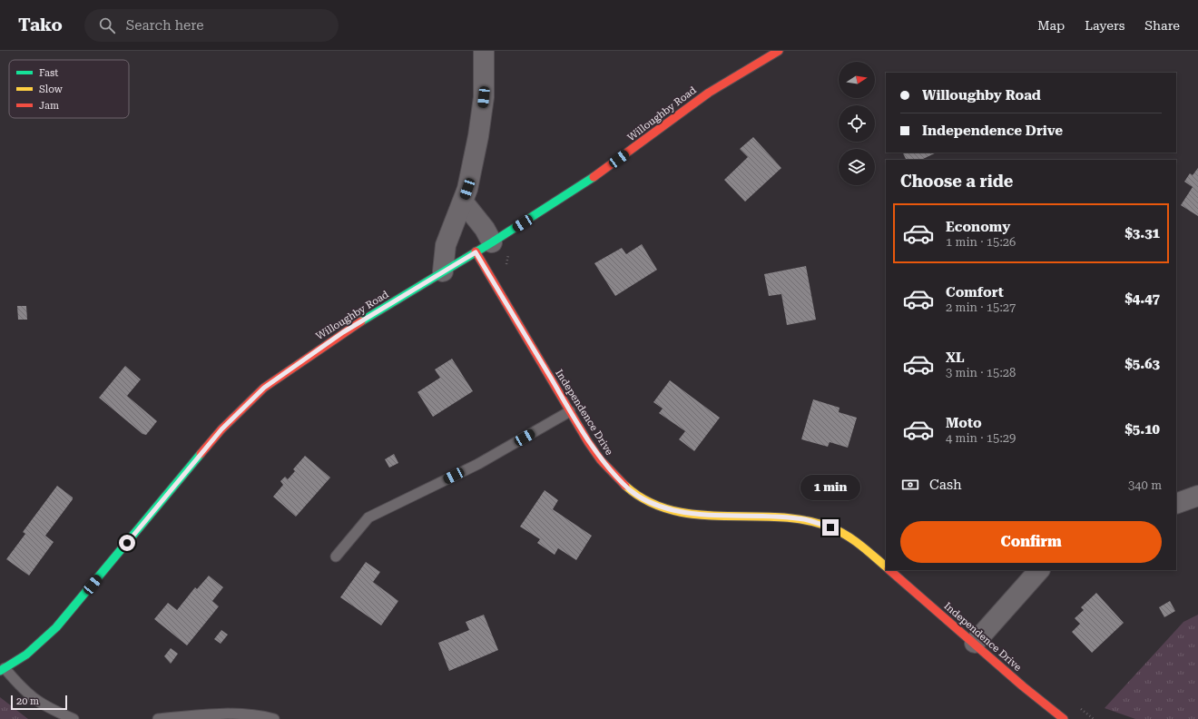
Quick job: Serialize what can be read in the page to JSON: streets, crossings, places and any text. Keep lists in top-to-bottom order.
{
  "streets": {
    "street": ["Willoughby Road", "Independence Drive"]
  },
  "crossings": [
    ["Willoughby Road", "Independence Drive"]
  ],
  "legend": ["Fast", "Slow", "Jam"],
  "scale_bar": "20 m",
  "north": "right",
  "page": {
    "header": "Tako",
    "search": "Search here",
    "nav": ["Map", "Layers", "Share"],
    "banner": ["Willoughby Road", "Independence Drive"],
    "heading": "Choose a ride",
    "list": [
      {
        "name": "Economy",
        "note": "1 min · 15:26",
        "value": "$3.31"
      },
      {
        "name": "Comfort",
        "note": "2 min · 15:27",
        "value": "$4.47"
      },
      {
        "name": "XL",
        "note": "3 min · 15:28",
        "value": "$5.63"
      },
      {
        "name": "Moto",
        "note": "4 min · 15:29",
        "value": "$5.10"
      }
    ],
    "pay": ["Cash", "340 m"],
    "bubble": "1 min",
    "buttons": "Confirm",
    "scale": "20 m"
  }
}
